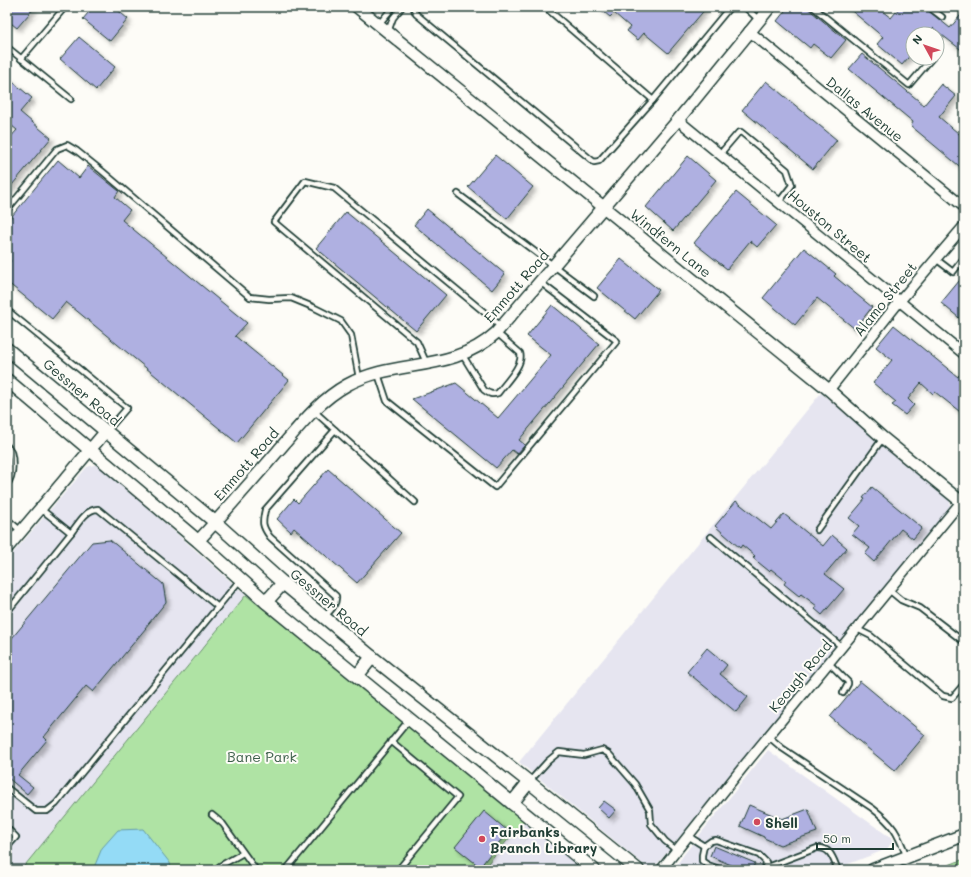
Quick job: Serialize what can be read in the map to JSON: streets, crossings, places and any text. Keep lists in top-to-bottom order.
{
  "streets": {
    "main road": ["Gessner Road"],
    "street": [
      "Dallas Avenue",
      "Houston Street",
      "Windfern Lane",
      "Emmott Road",
      "Alamo Street",
      "Keough Road"
    ]
  },
  "crossings": [
    ["Dallas Avenue", "Emmott Road"],
    ["Houston Street", "Emmott Road"],
    ["Houston Street", "Alamo Street"],
    ["Windfern Lane", "Emmott Road"],
    ["Windfern Lane", "Alamo Street"],
    ["Windfern Lane", "Keough Road"],
    ["Emmott Road", "Gessner Road"]
  ],
  "parks": ["Bane Park"],
  "places": ["Shell", "Fairbanks Branch Library"],
  "scale_bar": "50 m",
  "north": "top left"
}
